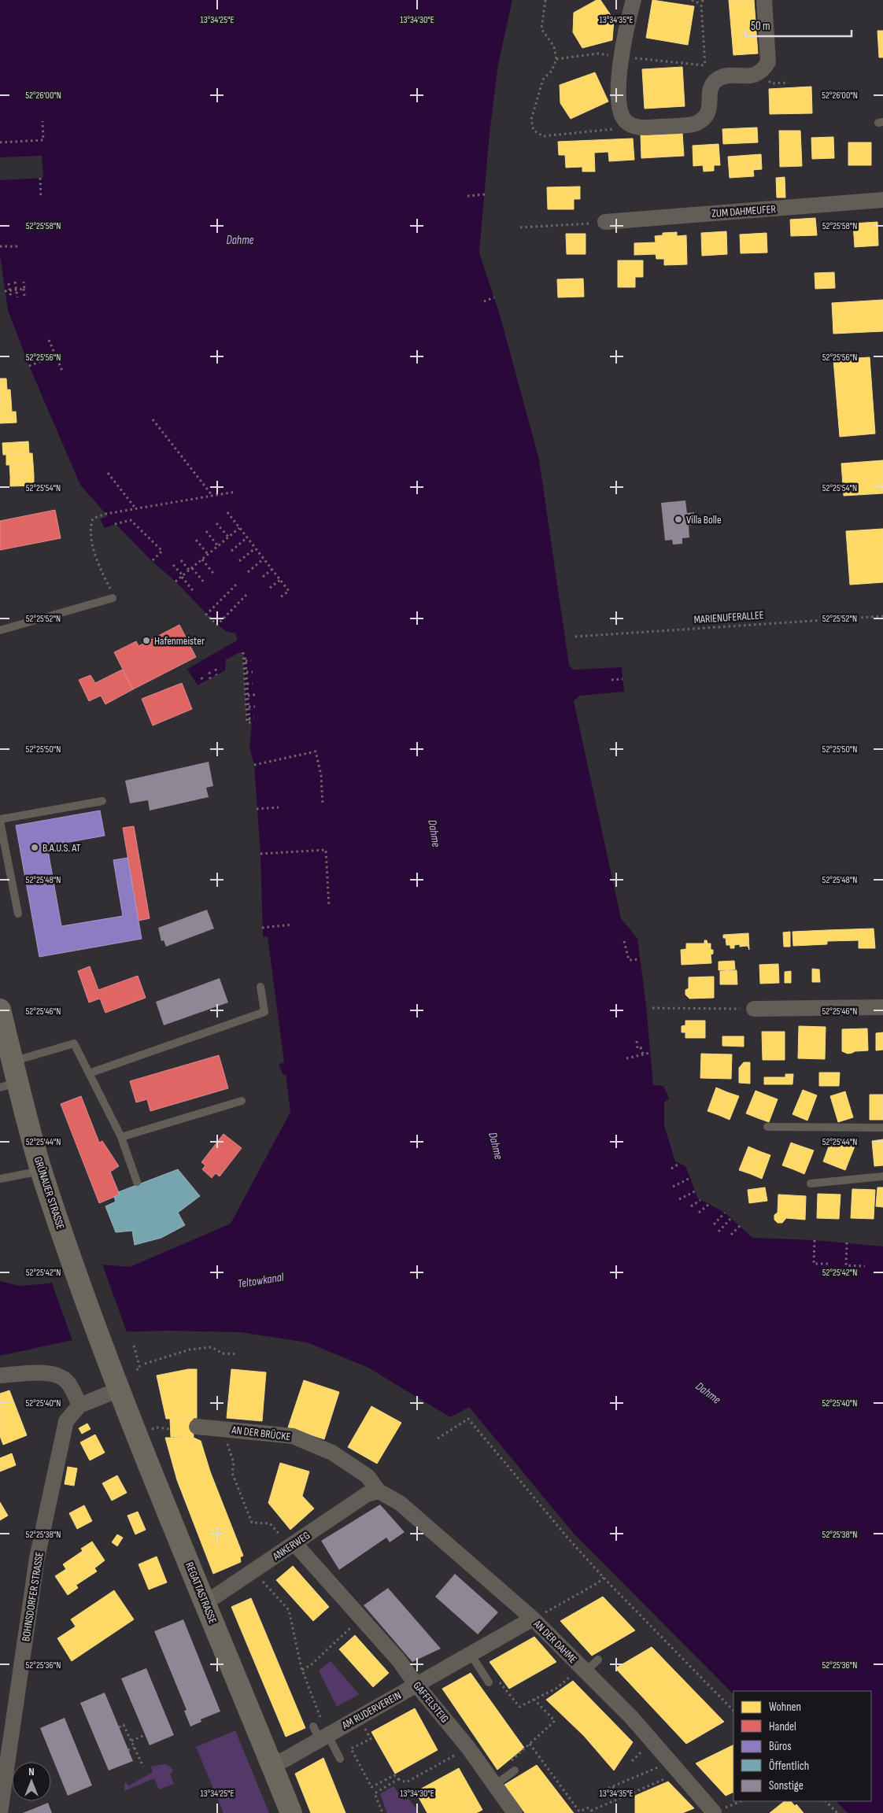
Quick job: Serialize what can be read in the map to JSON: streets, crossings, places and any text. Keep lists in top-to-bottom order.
{
  "streets": {
    "main road": ["GRÜNAUER STRASSE", "REGATTASTRASSE"],
    "street": [
      "ZUM DAHMEUFER",
      "AN DER BRÜCKE",
      "ANKERWEG",
      "BOHNSDORFER STRASSE",
      "AN DER DAHME",
      "GAFFELSTEIG",
      "AM RUDERVEREIN"
    ],
    "path": ["MARIENUFERALLEE"]
  },
  "crossings": [
    ["GRÜNAUER STRASSE", "REGATTASTRASSE"],
    ["GRÜNAUER STRASSE", "BOHNSDORFER STRASSE"],
    ["AN DER BRÜCKE", "ANKERWEG"],
    ["AN DER BRÜCKE", "AN DER DAHME"],
    ["ANKERWEG", "REGATTASTRASSE"],
    ["ANKERWEG", "AN DER DAHME"],
    ["ANKERWEG", "GAFFELSTEIG"],
    ["REGATTASTRASSE", "BOHNSDORFER STRASSE"],
    ["REGATTASTRASSE", "AM RUDERVEREIN"],
    ["AN DER DAHME", "AM RUDERVEREIN"],
    ["GAFFELSTEIG", "AM RUDERVEREIN"]
  ],
  "water": ["Dahme", "Teltowkanal"],
  "places": ["Villa Bolle", "Hafenmeister", "B.A.U.S. AT"],
  "legend": [
    "Wohnen",
    "Handel",
    "Büros",
    "Öffentlich",
    "Sonstige"
  ],
  "scale_bar": "50 m",
  "north": "top",
  "coordinates": [
    "13°34'25\"E",
    "13°34'30\"E",
    "13°34'35\"E",
    "52°26'00\"N",
    "52°25'58\"N",
    "52°25'56\"N",
    "52°25'54\"N",
    "52°25'52\"N",
    "52°25'50\"N",
    "52°25'48\"N",
    "52°25'46\"N",
    "52°25'44\"N",
    "52°25'42\"N",
    "52°25'40\"N",
    "52°25'38\"N",
    "52°25'36\"N"
  ]
}
